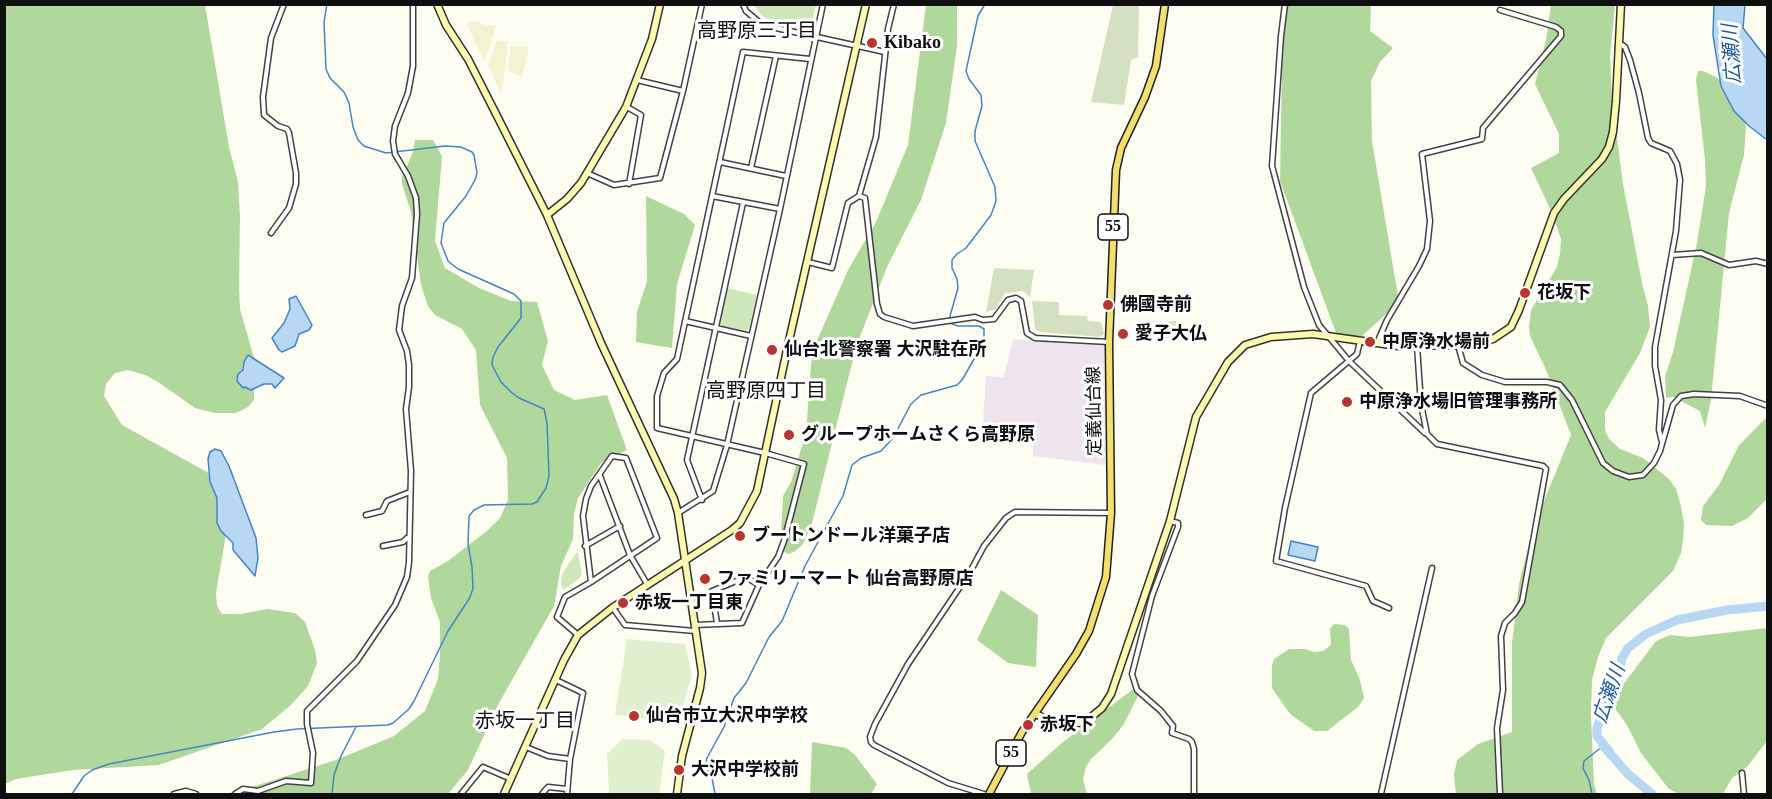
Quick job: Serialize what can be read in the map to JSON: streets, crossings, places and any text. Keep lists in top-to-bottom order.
{
  "streets": {
    "main road": ["55", "定義仙台線"]
  },
  "districts": ["高野原三丁目", "高野原四丁目", "赤坂一丁目"],
  "water": ["広瀬川"],
  "places": [
    "Kibako",
    "花坂下",
    "佛國寺前",
    "愛子大仏",
    "中原浄水場前",
    "仙台北警察署 大沢駐在所",
    "中原浄水場旧管理事務所",
    "グループホームさくら高野原",
    "ブートンドール洋菓子店",
    "ファミリーマート 仙台高野原店",
    "赤坂一丁目東",
    "仙台市立大沢中学校",
    "赤坂下",
    "大沢中学校前"
  ]
}
